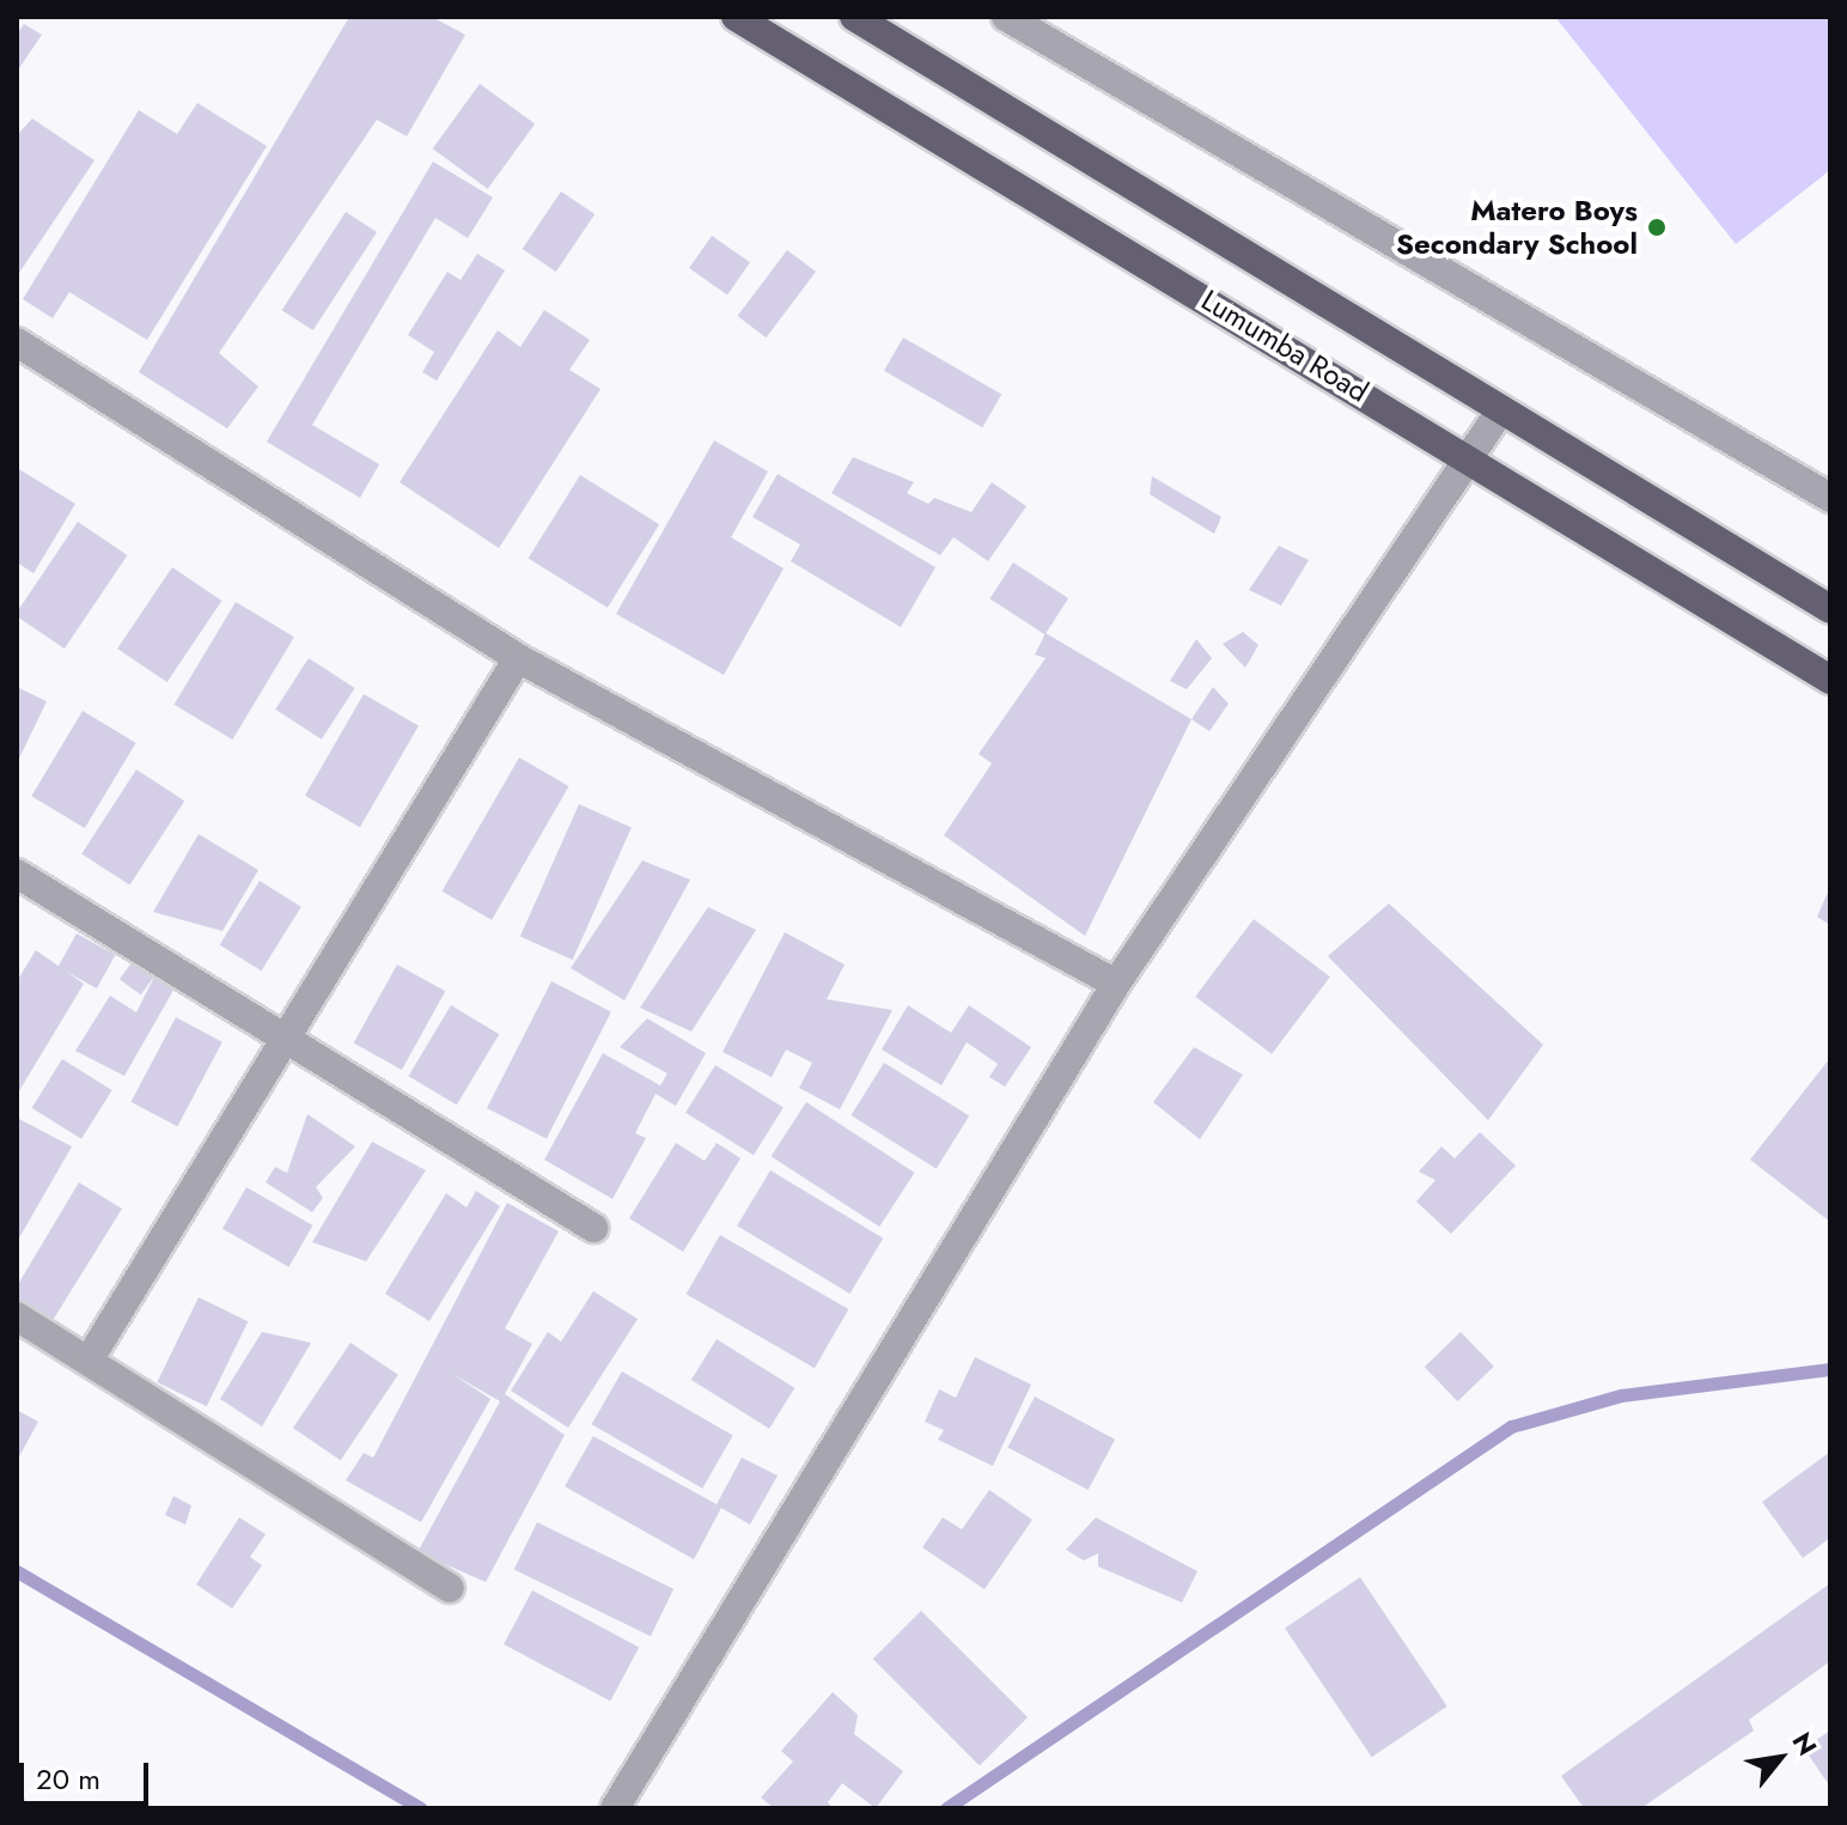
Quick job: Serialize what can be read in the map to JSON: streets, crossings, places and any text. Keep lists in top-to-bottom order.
{
  "streets": {
    "main road": ["Lumumba Road"]
  },
  "places": ["Matero Boys Secondary School"],
  "scale_bar": "20 m",
  "north": "top right"
}
